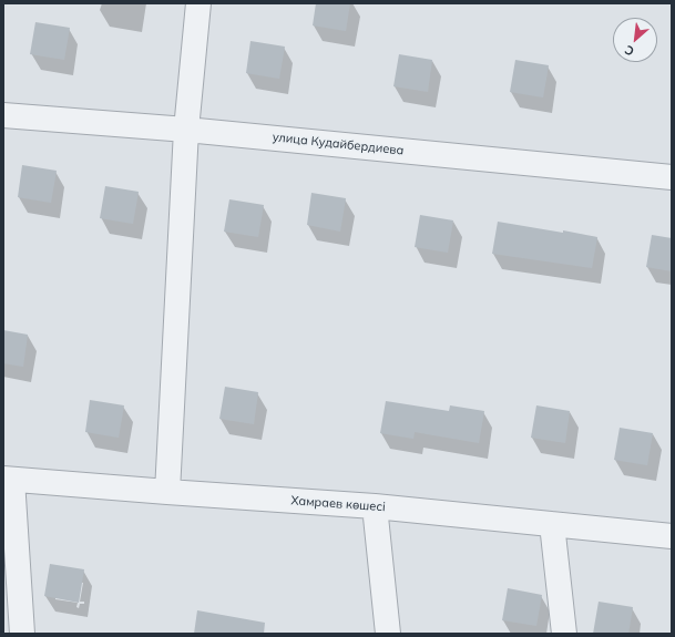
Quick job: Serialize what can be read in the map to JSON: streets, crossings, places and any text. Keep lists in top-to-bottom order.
{
  "streets": {
    "street": ["улица Кудайбердиева", "Хамраев көшесі"]
  },
  "north": "bottom left"
}
